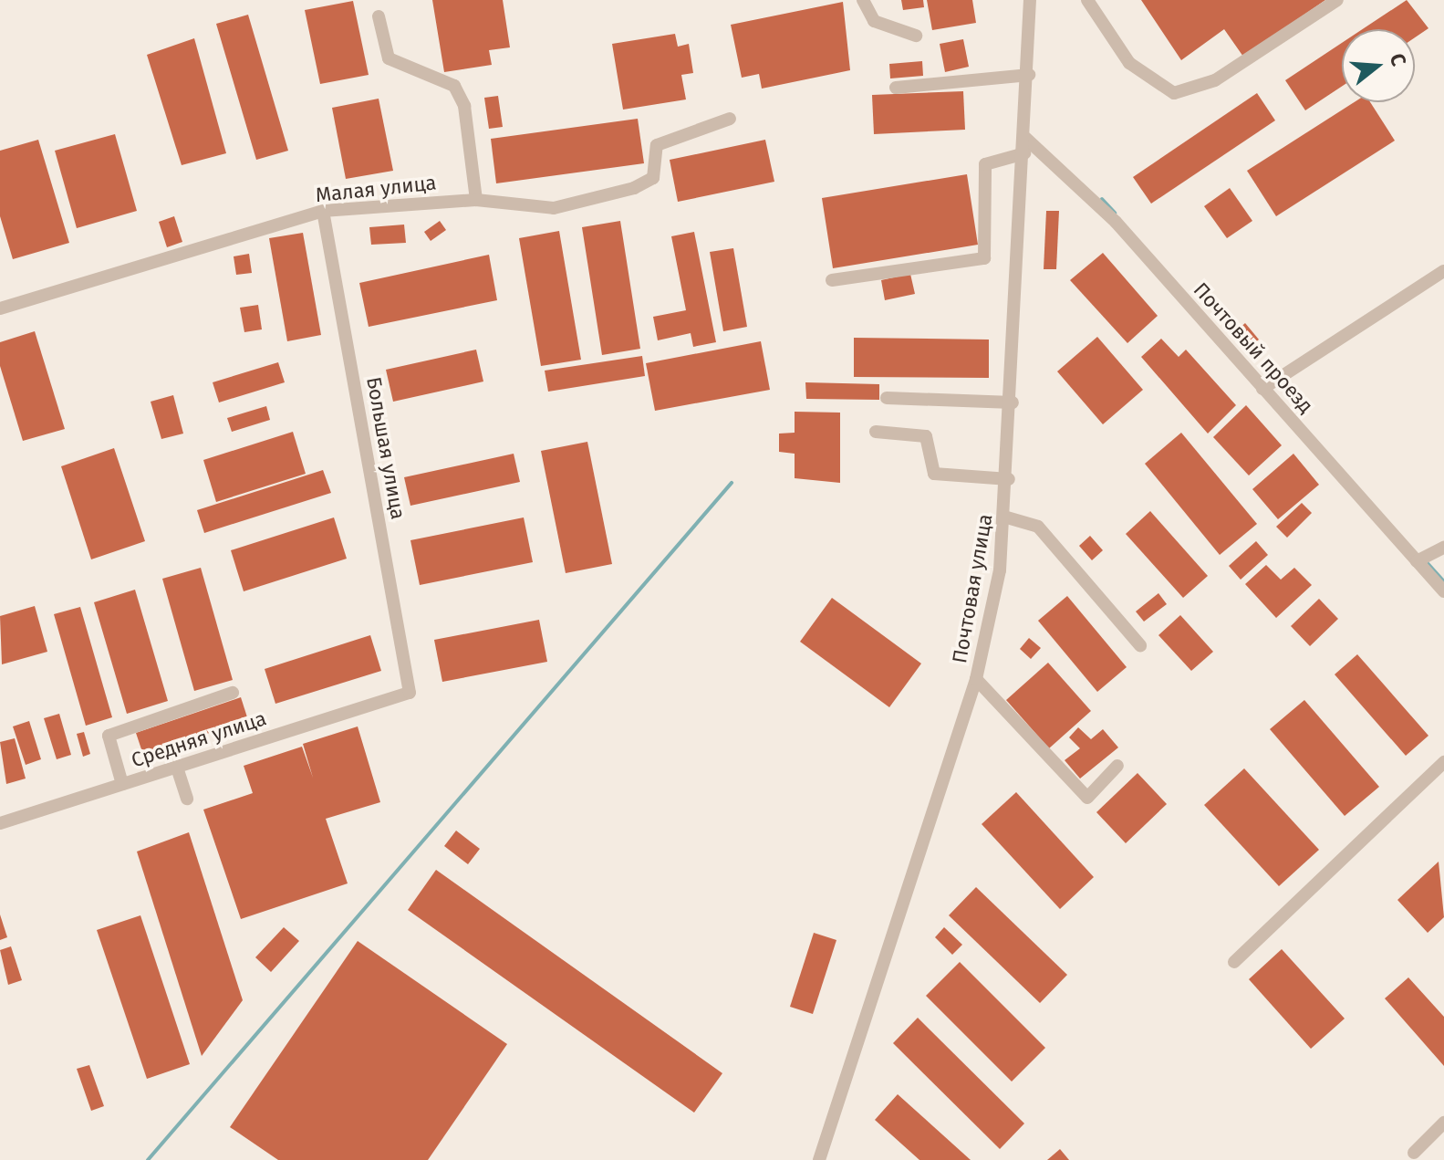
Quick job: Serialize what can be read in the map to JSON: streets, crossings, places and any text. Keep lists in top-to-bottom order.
{
  "streets": {
    "street": [
      "Малая улица",
      "Почтовый проезд",
      "Большая улица",
      "Почтовая улица",
      "Средняя улица"
    ]
  },
  "crossings": [
    ["Малая улица", "Большая улица"],
    ["Почтовый проезд", "Почтовая улица"],
    ["Большая улица", "Средняя улица"]
  ],
  "north": "right"
}
